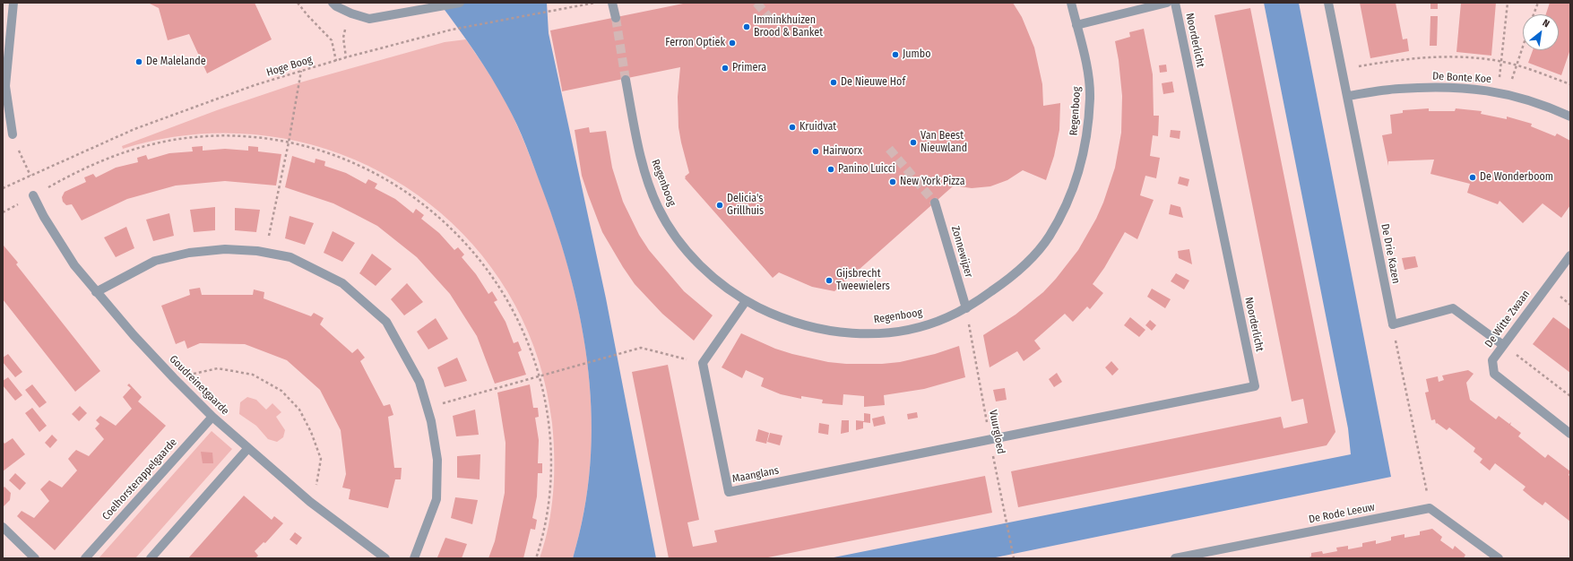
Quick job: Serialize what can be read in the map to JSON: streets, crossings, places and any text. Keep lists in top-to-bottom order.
{
  "streets": {
    "street": [
      "Noorderlicht",
      "De Bonte Koe",
      "Regenboog",
      "Zonnewijzer",
      "De Drie Kazen",
      "De Witte Zwaan",
      "Goudreinetgaarde",
      "Maanglans",
      "Coelhorsterappelgaarde",
      "De Rode Leeuw"
    ],
    "path": ["Hoge Boog", "Vuurgloed"]
  },
  "crossings": [
    ["Noorderlicht", "Vuurgloed"],
    ["Noorderlicht", "Maanglans"],
    ["De Bonte Koe", "De Drie Kazen"],
    ["Regenboog", "Zonnewijzer"],
    ["Regenboog", "Vuurgloed"],
    ["Zonnewijzer", "Vuurgloed"],
    ["Goudreinetgaarde", "Coelhorsterappelgaarde"],
    ["Vuurgloed", "Maanglans"]
  ],
  "places": [
    "Imminkhuizen Brood & Banket",
    "Ferron Optiek",
    "Jumbo",
    "De Malelande",
    "Primera",
    "De Nieuwe Hof",
    "Kruidvat",
    "Van Beest Nieuwland",
    "Hairworx",
    "Panino Luicci",
    "De Wonderboom",
    "New York Pizza",
    "Delicia's Grillhuis",
    "Gijsbrecht Tweewielers"
  ],
  "north": "top right"
}
